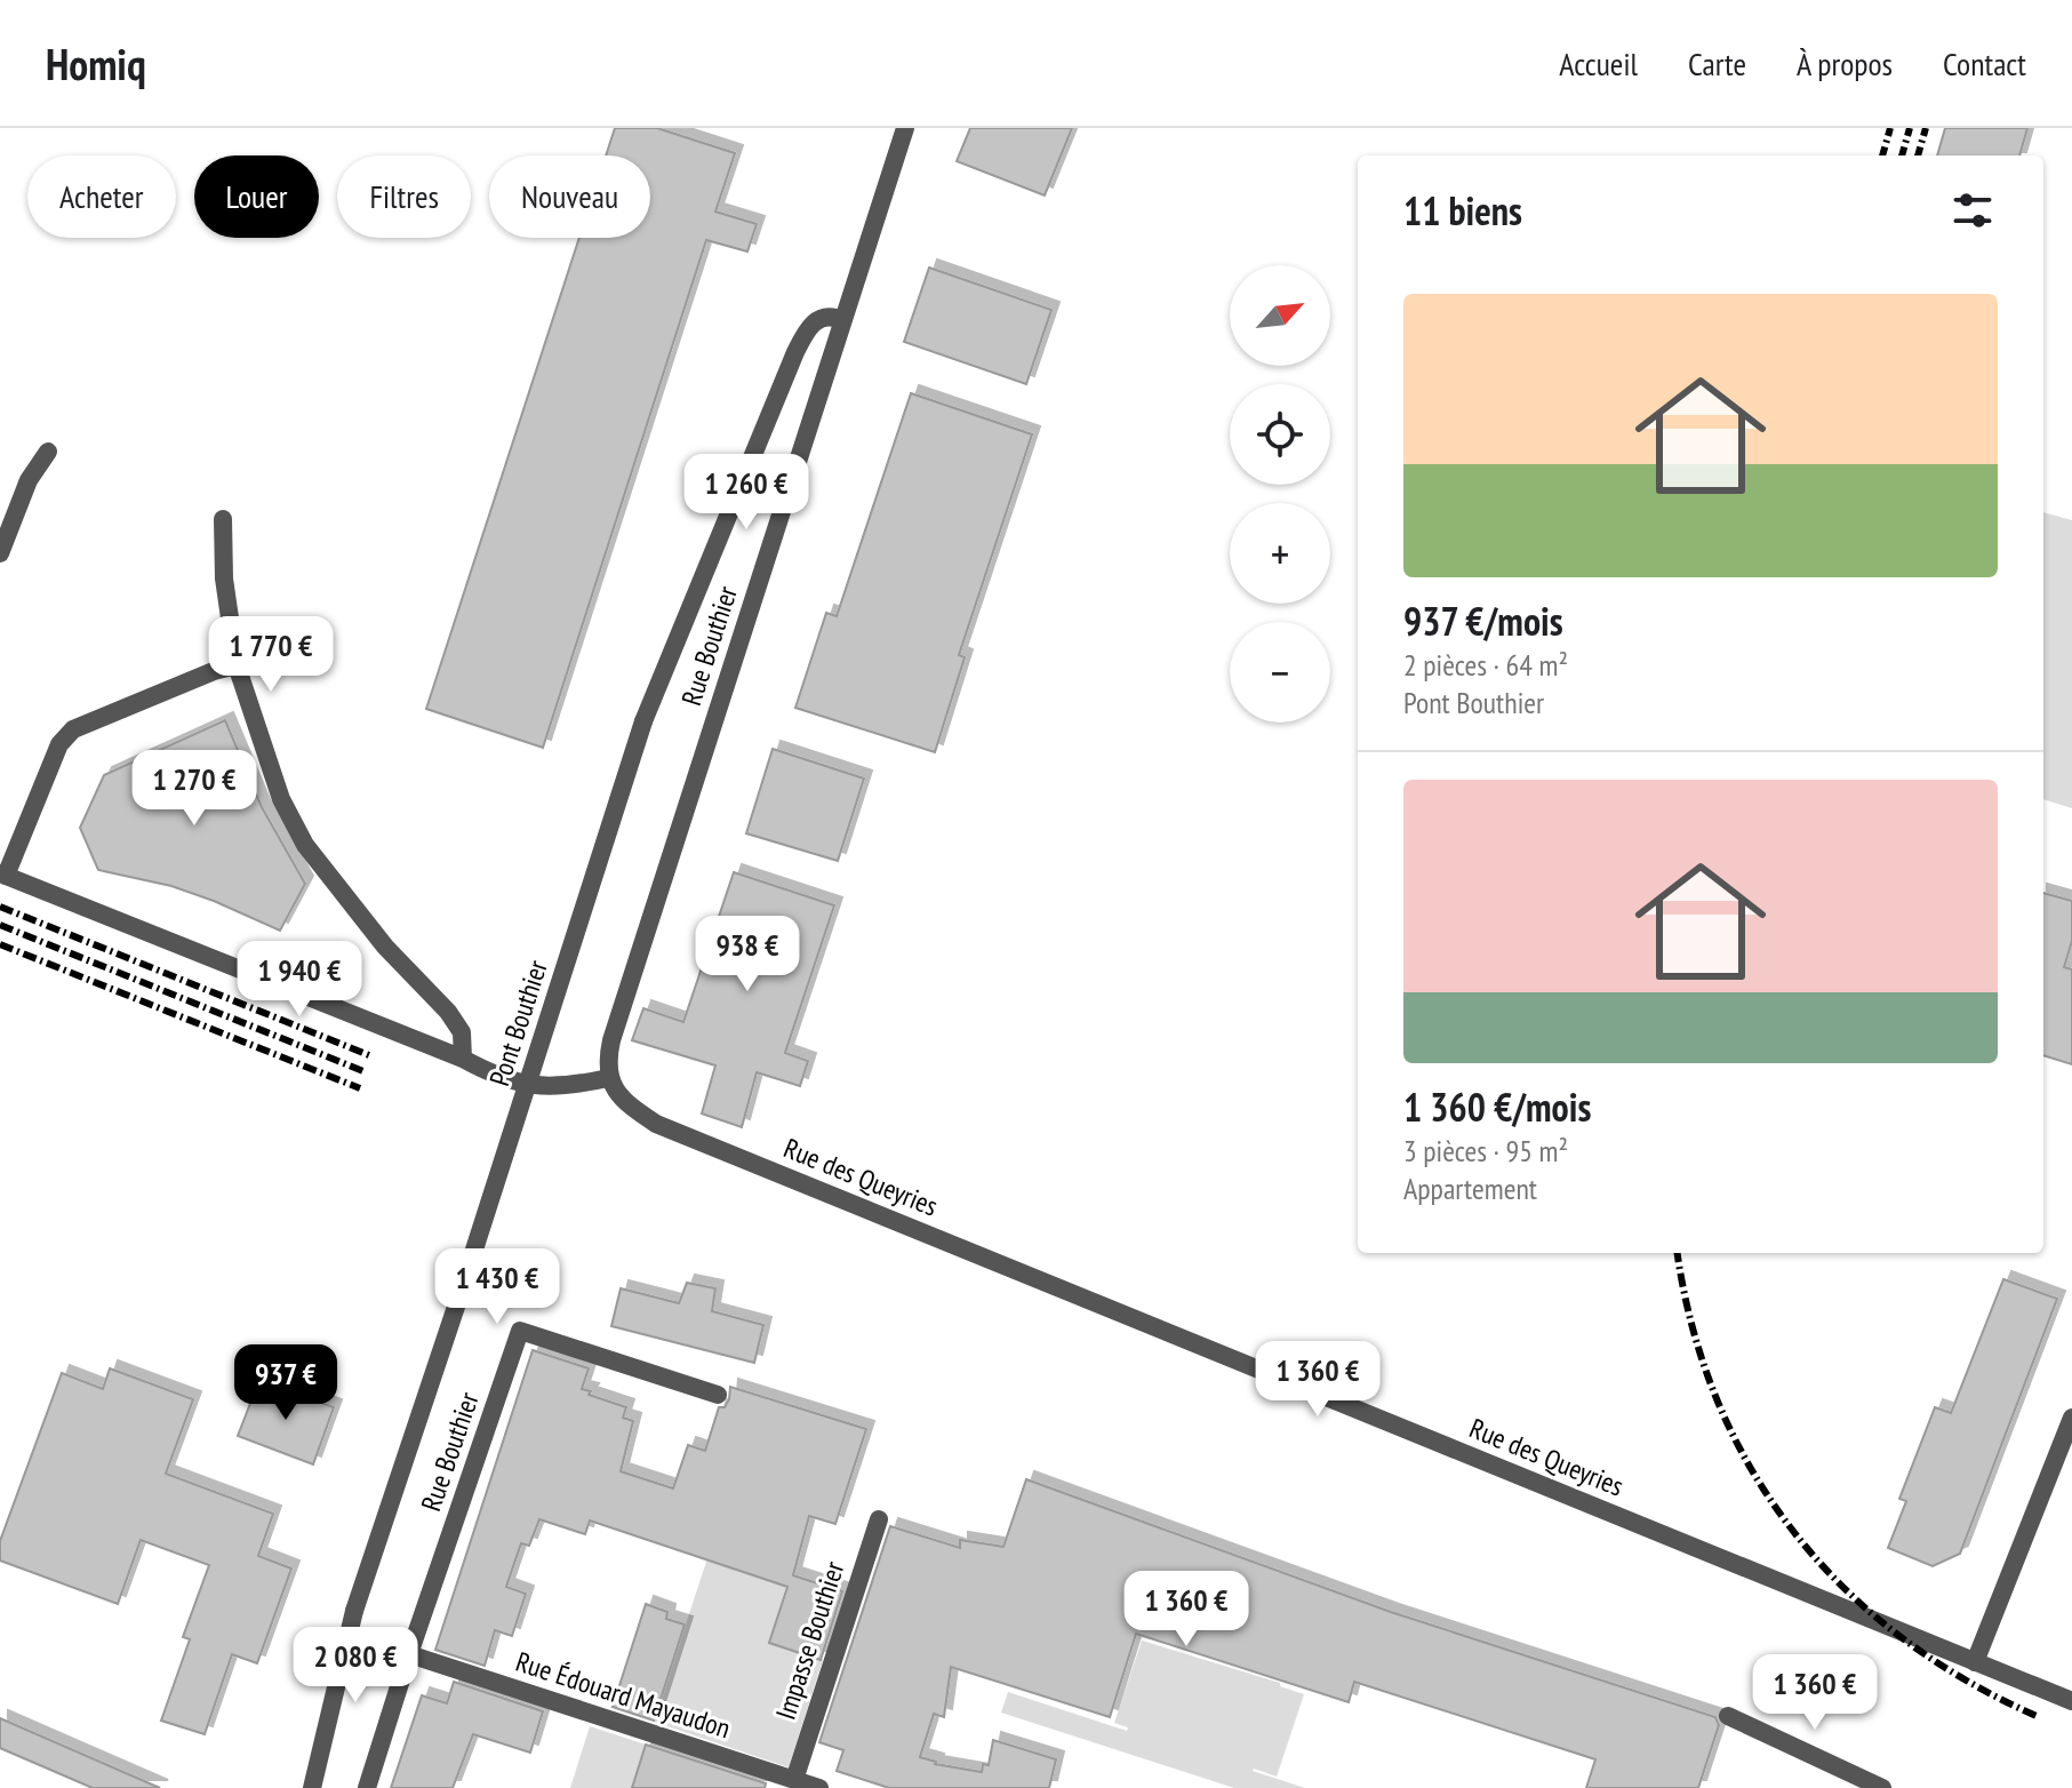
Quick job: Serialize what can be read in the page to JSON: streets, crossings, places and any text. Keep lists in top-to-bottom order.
{
  "streets": {
    "street": [
      "Rue Bouthier",
      "Pont Bouthier",
      "Rue des Queyries",
      "Impasse Bouthier",
      "Rue Édouard Mayaudon"
    ]
  },
  "crossings": [
    ["Rue Bouthier", "Pont Bouthier"],
    ["Rue Bouthier", "Rue des Queyries"],
    ["Rue Bouthier", "Rue Édouard Mayaudon"],
    ["Impasse Bouthier", "Rue Édouard Mayaudon"]
  ],
  "north": "top right",
  "page": {
    "header": "Homiq",
    "nav": [
      "Accueil",
      "Carte",
      "À propos",
      "Contact"
    ],
    "chip": [
      "Acheter",
      "Louer",
      "Filtres",
      "Nouveau"
    ],
    "heading": "11 biens",
    "map_buttons": ["+", "−"],
    "list": [
      {
        "name": "937 €/mois",
        "note": "2 pièces · 64 m² · Pont Bouthier"
      },
      {
        "name": "1 360 €/mois",
        "note": "3 pièces · 95 m² · Appartement"
      }
    ],
    "price": [
      "1 260 €",
      "1 770 €",
      "1 270 €",
      "938 €",
      "1 940 €",
      "1 430 €",
      "1 360 €",
      "937 €",
      "1 360 €",
      "2 080 €",
      "1 360 €"
    ]
  }
}
